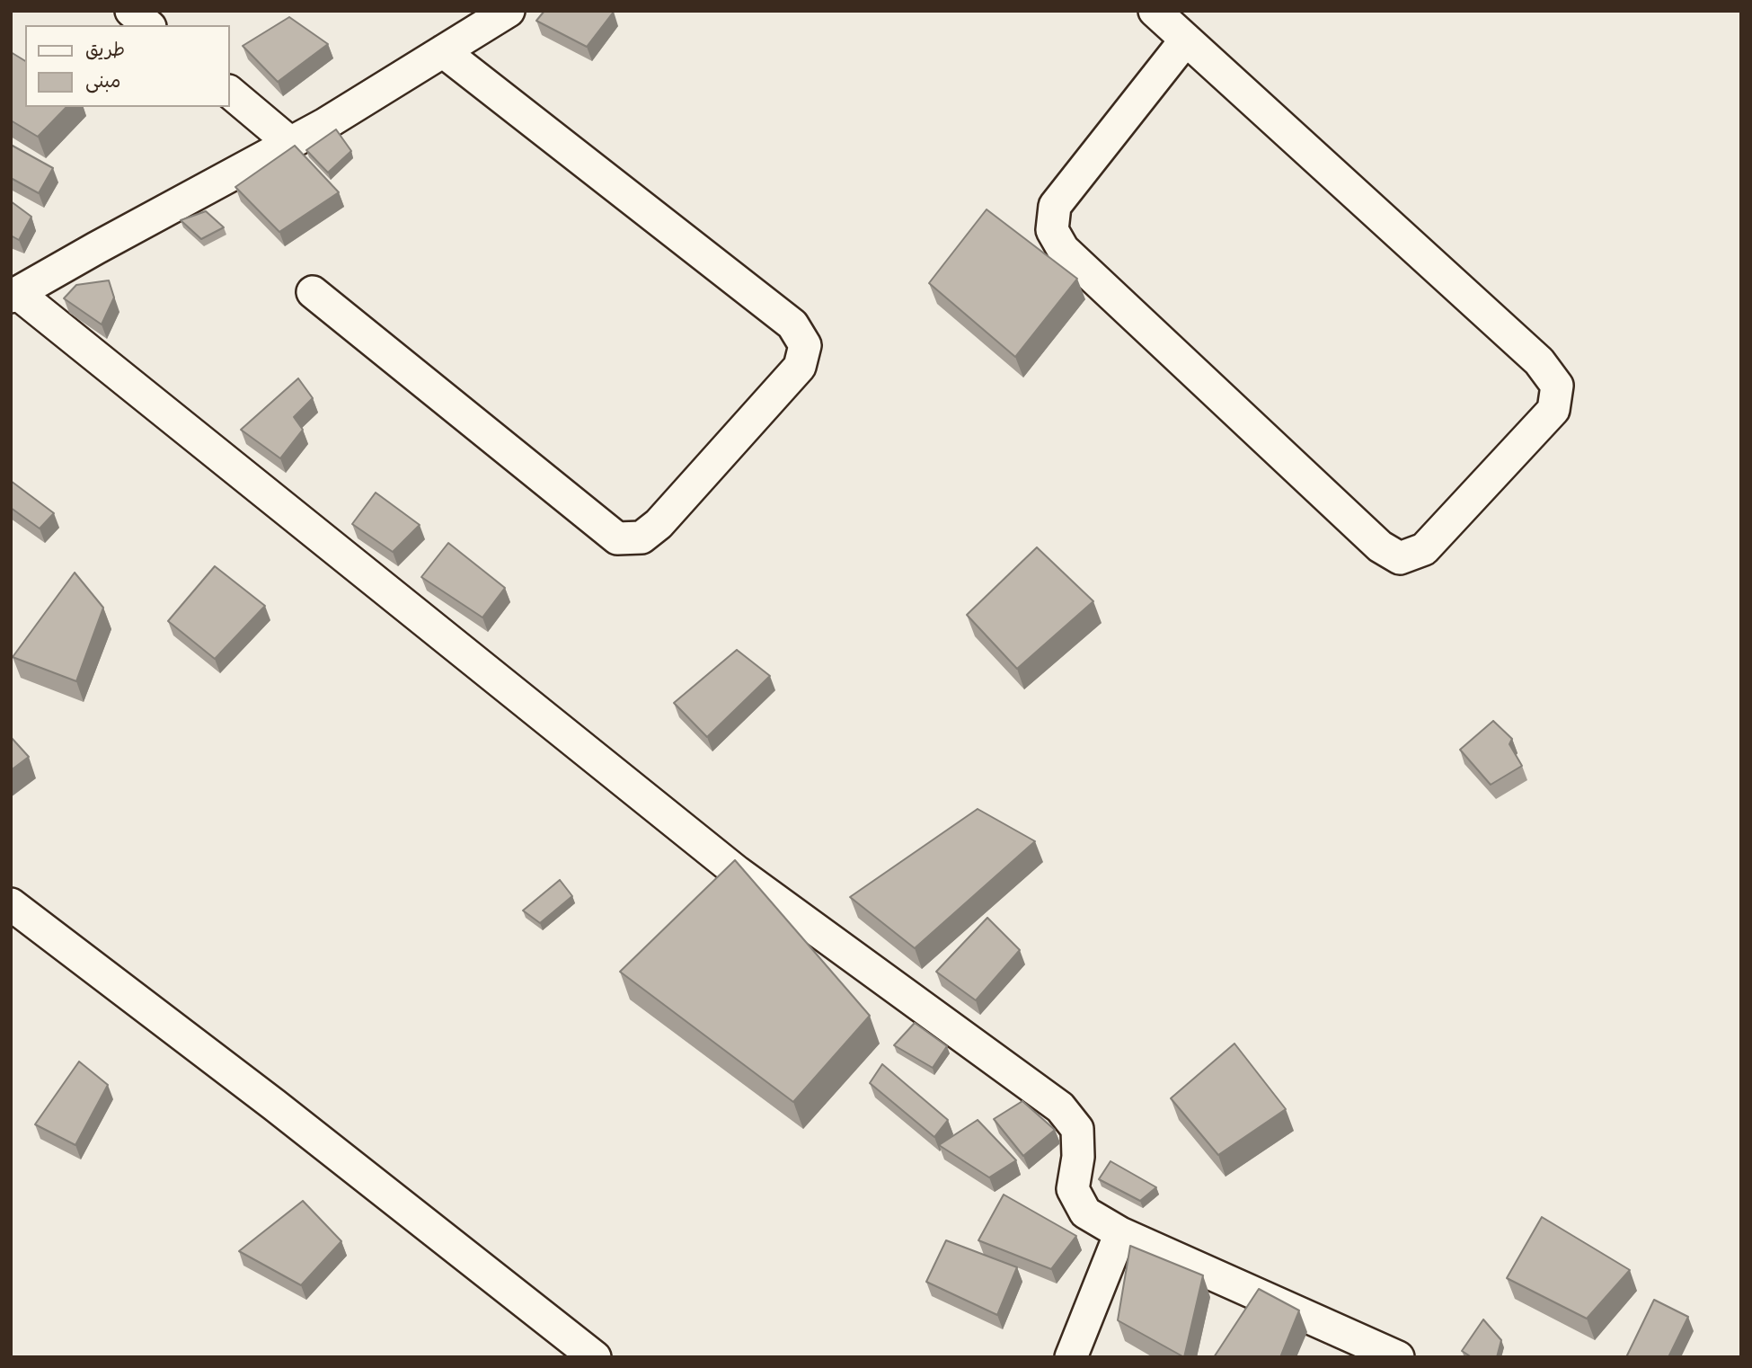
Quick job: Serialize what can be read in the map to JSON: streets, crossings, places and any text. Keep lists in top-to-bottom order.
{
  "legend": ["طريق", "مبنى"]
}
